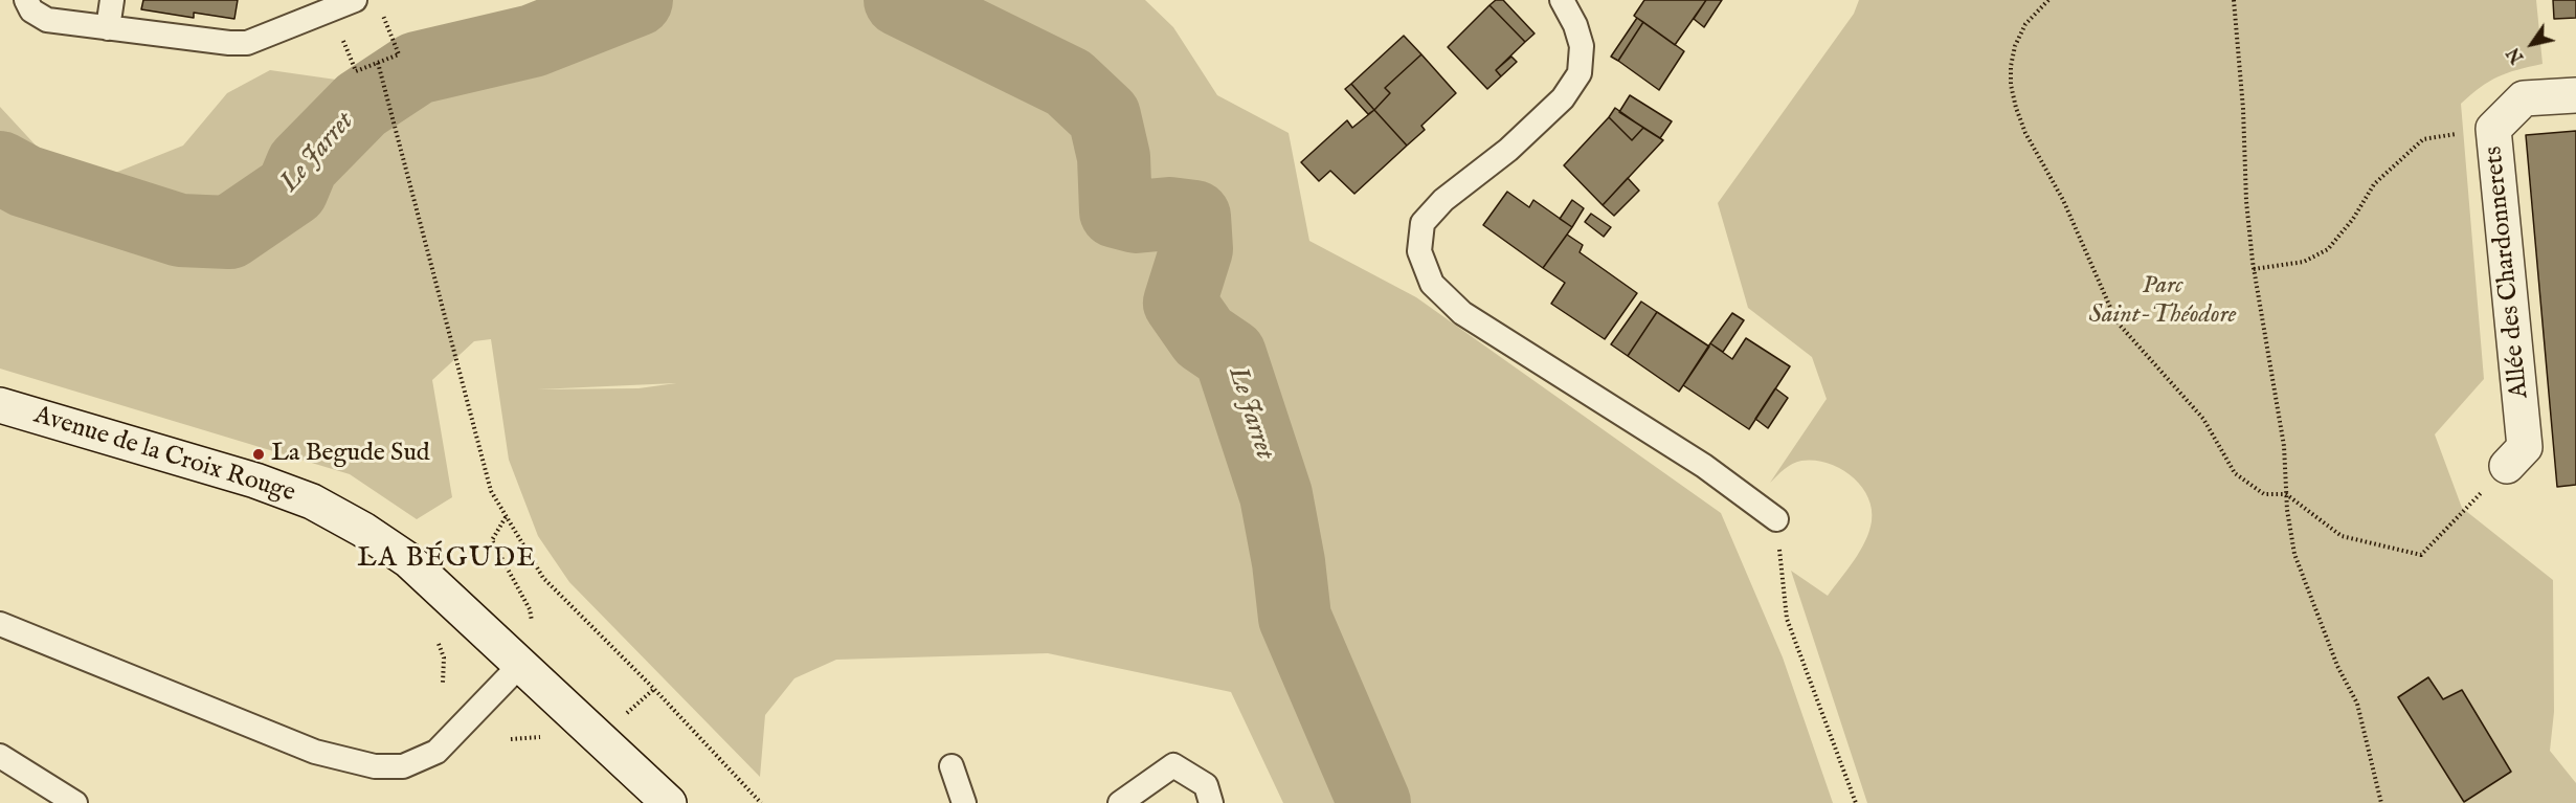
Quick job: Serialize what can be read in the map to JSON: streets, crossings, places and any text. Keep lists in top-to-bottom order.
{
  "streets": {
    "main road": ["Allée des Chardonnerets", "Avenue de la Croix Rouge"]
  },
  "districts": ["LA BÉGUDE"],
  "water": ["Le Jarret"],
  "parks": ["Parc Saint-Théodore"],
  "places": ["La Begude Sud"],
  "north": "bottom left"
}
